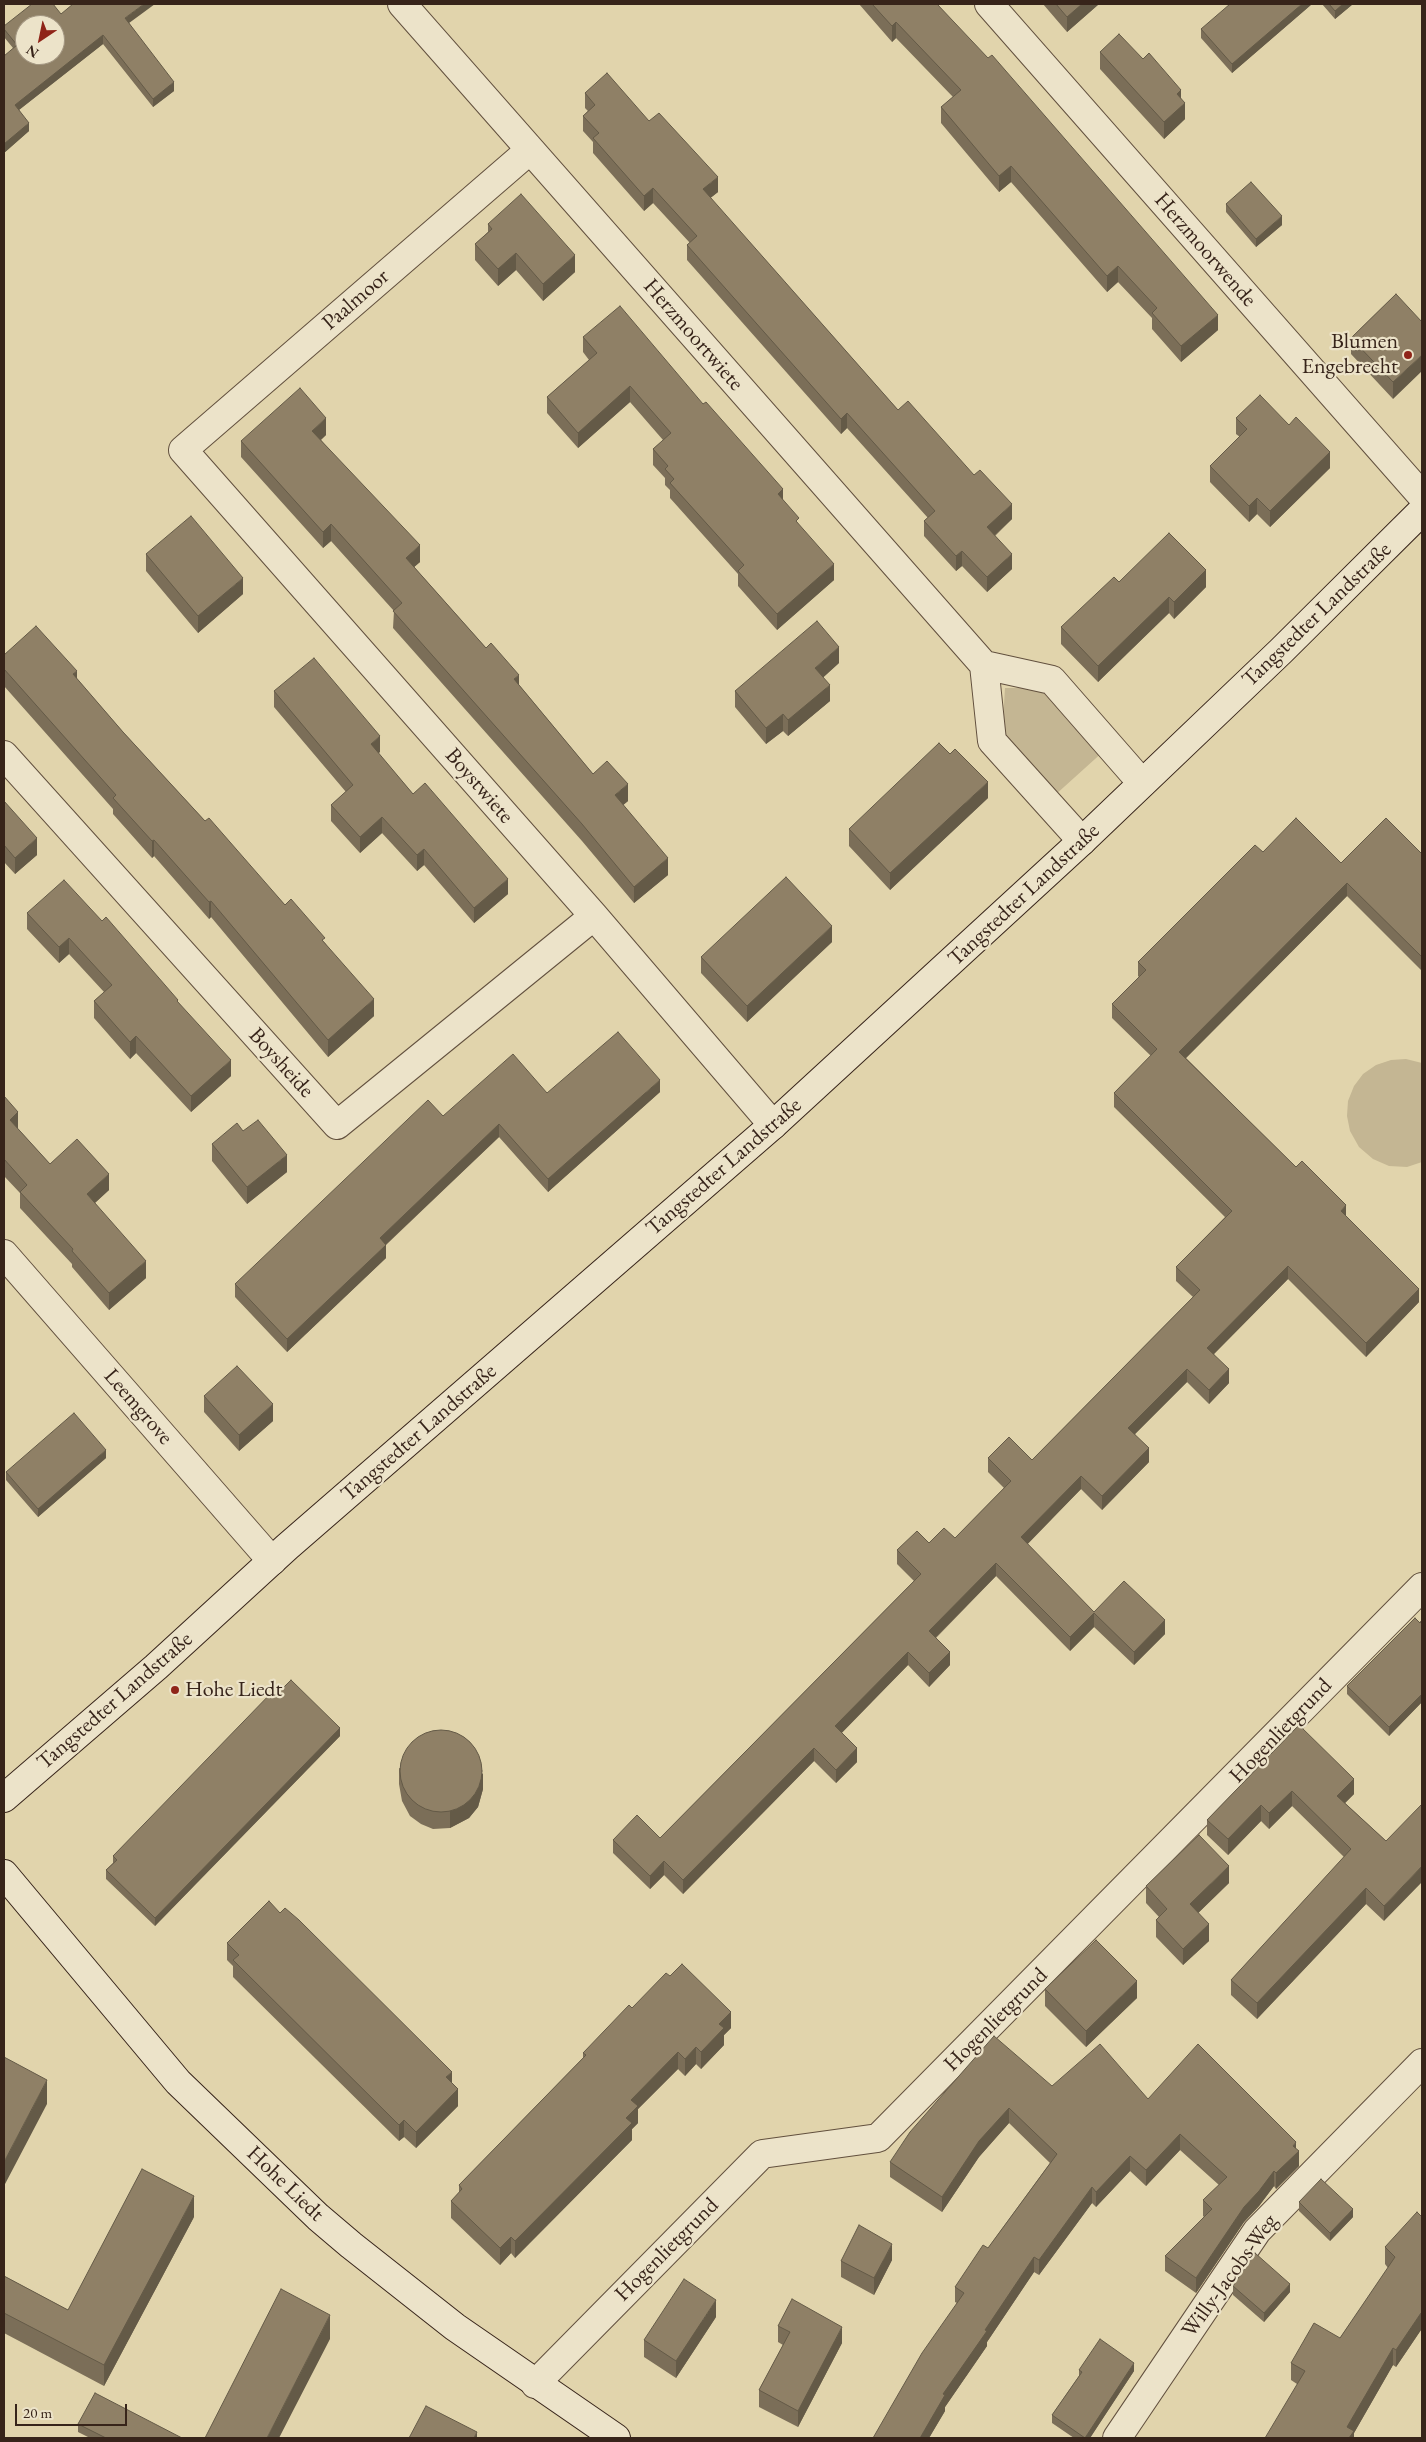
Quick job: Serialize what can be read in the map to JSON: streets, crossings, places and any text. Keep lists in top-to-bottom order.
{
  "streets": {
    "street": [
      "Herzmoorwende",
      "Paalmoor",
      "Herzmoortwiete",
      "Tangstedter Landstraße",
      "Boystwiete",
      "Boysheide",
      "Leemgrove",
      "Hogenlietgrund",
      "Hohe Liedt",
      "Willy-Jacobs-Weg"
    ]
  },
  "crossings": [
    ["Paalmoor", "Herzmoortwiete"],
    ["Paalmoor", "Boystwiete"],
    ["Tangstedter Landstraße", "Boystwiete"],
    ["Tangstedter Landstraße", "Leemgrove"],
    ["Boystwiete", "Boysheide"],
    ["Hogenlietgrund", "Hohe Liedt"]
  ],
  "places": ["Blumen Engebrecht", "Hohe Liedt"],
  "scale_bar": "20 m",
  "north": "bottom left"
}
